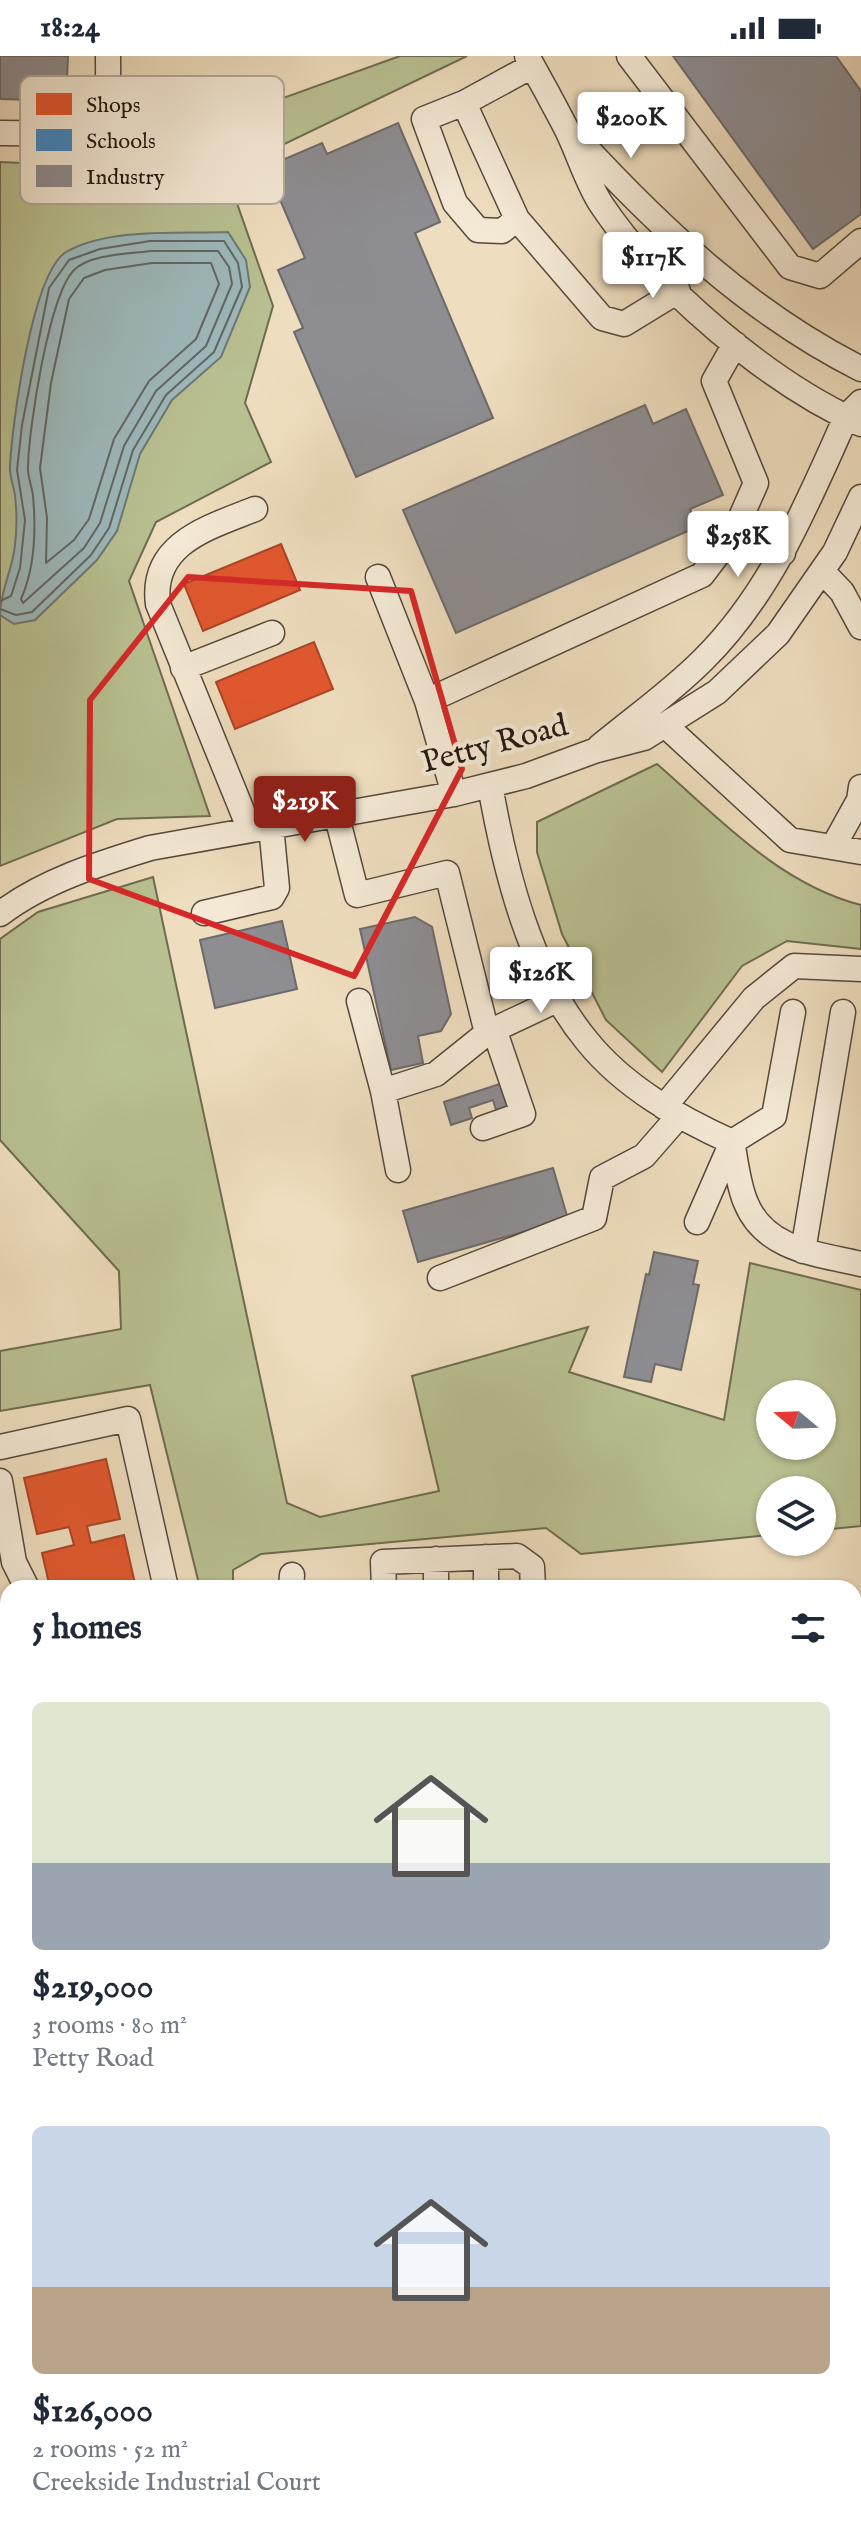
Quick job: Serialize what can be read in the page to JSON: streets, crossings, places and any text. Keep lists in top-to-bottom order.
{
  "streets": {
    "street": ["Petty Road"]
  },
  "legend": ["Shops", "Schools", "Industry"],
  "north": "left",
  "page": {
    "status": "18:24",
    "price": [
      "$200K",
      "$117K",
      "$258K",
      "$219K",
      "$126K"
    ],
    "heading": "5 homes",
    "list": [
      {
        "name": "$219,000",
        "note": "3 rooms · 80 m² · Petty Road"
      },
      {
        "name": "$126,000",
        "note": "2 rooms · 52 m² · Creekside Industrial Court"
      }
    ]
  }
}
